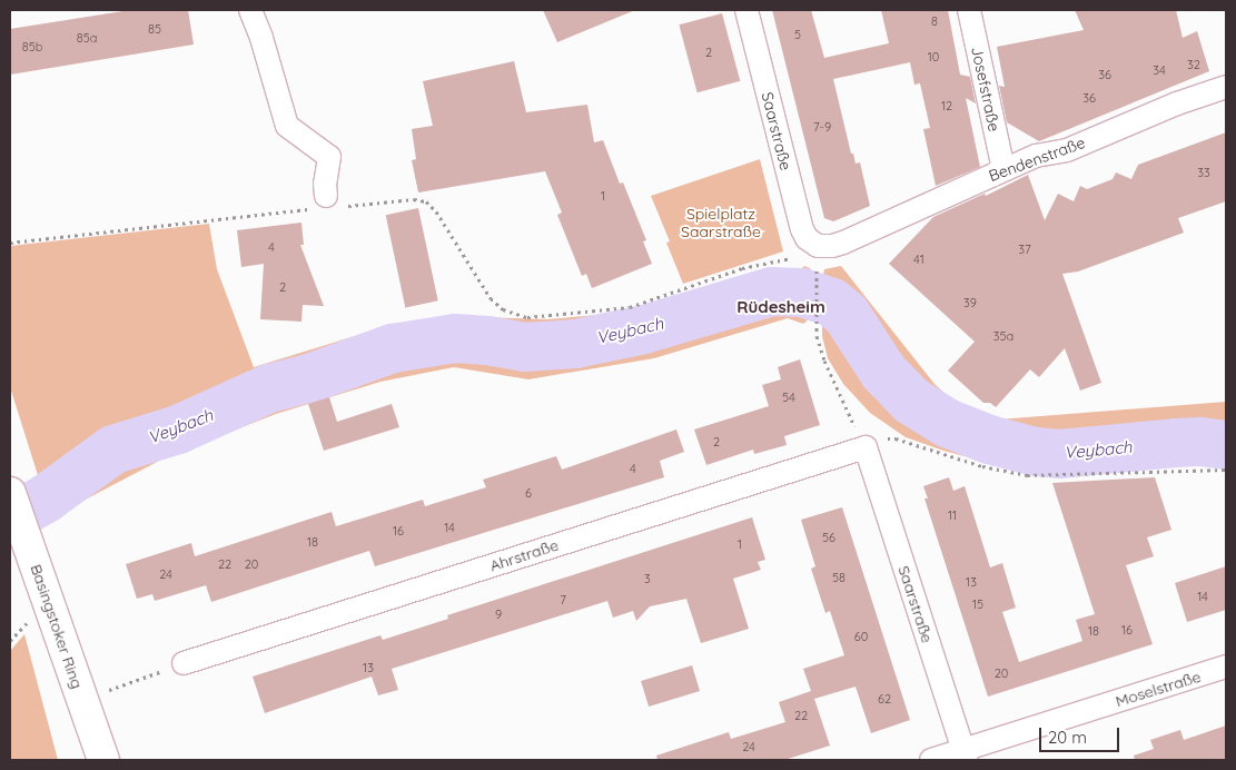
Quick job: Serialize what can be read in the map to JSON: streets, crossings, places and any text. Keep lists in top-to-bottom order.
{
  "streets": {
    "main road": ["Basingstoker Ring"],
    "street": [
      "Josefstraße",
      "Saarstraße",
      "Bendenstraße",
      "Ahrstraße",
      "Moselstraße"
    ]
  },
  "crossings": [
    ["Josefstraße", "Bendenstraße"],
    ["Saarstraße", "Bendenstraße"],
    ["Saarstraße", "Ahrstraße"],
    ["Saarstraße", "Moselstraße"]
  ],
  "districts": ["Rüdesheim"],
  "water": ["Veybach"],
  "parks": ["Spielplatz Saarstraße"],
  "house_numbers": [
    "8",
    "85",
    "5",
    "85a",
    "85b",
    "2",
    "10",
    "32",
    "34",
    "36",
    "36",
    "12",
    "7-9",
    "33",
    "1",
    "4",
    "37",
    "41",
    "2",
    "39",
    "35a",
    "54",
    "2",
    "4",
    "6",
    "11",
    "14",
    "16",
    "56",
    "18",
    "1",
    "22",
    "20",
    "24",
    "58",
    "3",
    "13",
    "14",
    "7",
    "15",
    "9",
    "16",
    "18",
    "60",
    "13",
    "20",
    "62",
    "22",
    "24"
  ],
  "scale_bar": "20 m"
}
